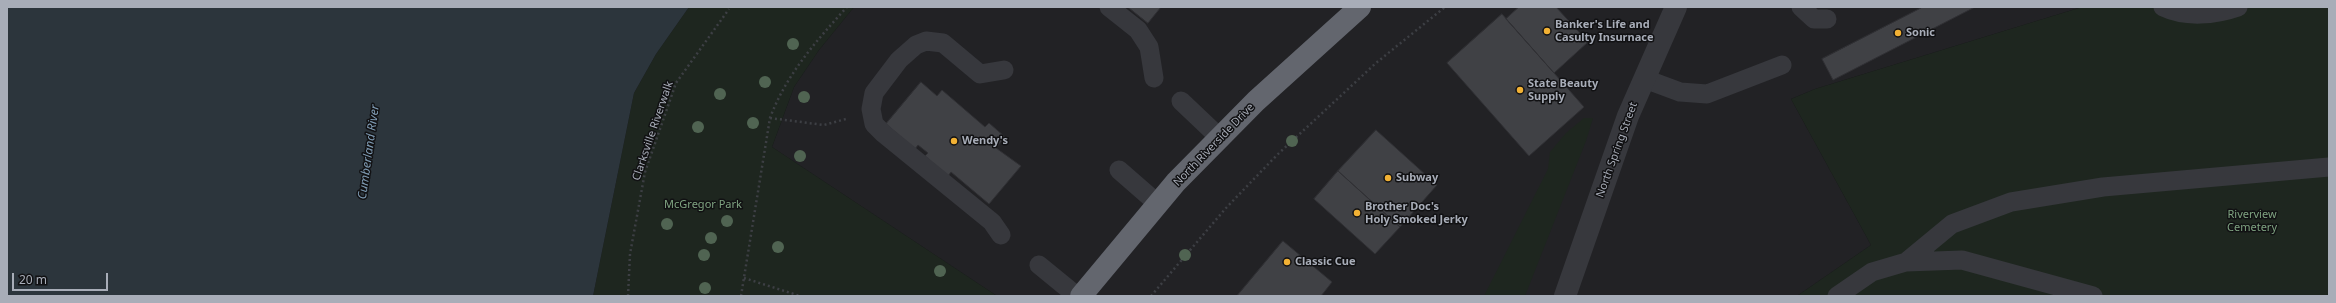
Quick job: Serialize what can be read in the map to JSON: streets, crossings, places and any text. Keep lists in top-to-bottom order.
{
  "streets": {
    "highway": ["North Riverside Drive"],
    "street": ["North Spring Street"],
    "path": ["Clarksville Riverwalk"]
  },
  "water": ["Cumberland River"],
  "parks": ["McGregor Park", "Riverview Cemetery"],
  "places": [
    "Banker's Life and Casulty Insurnace",
    "Sonic",
    "State Beauty Supply",
    "Wendy's",
    "Subway",
    "Brother Doc's Holy Smoked Jerky",
    "Classic Cue"
  ],
  "scale_bar": "20 m"
}
